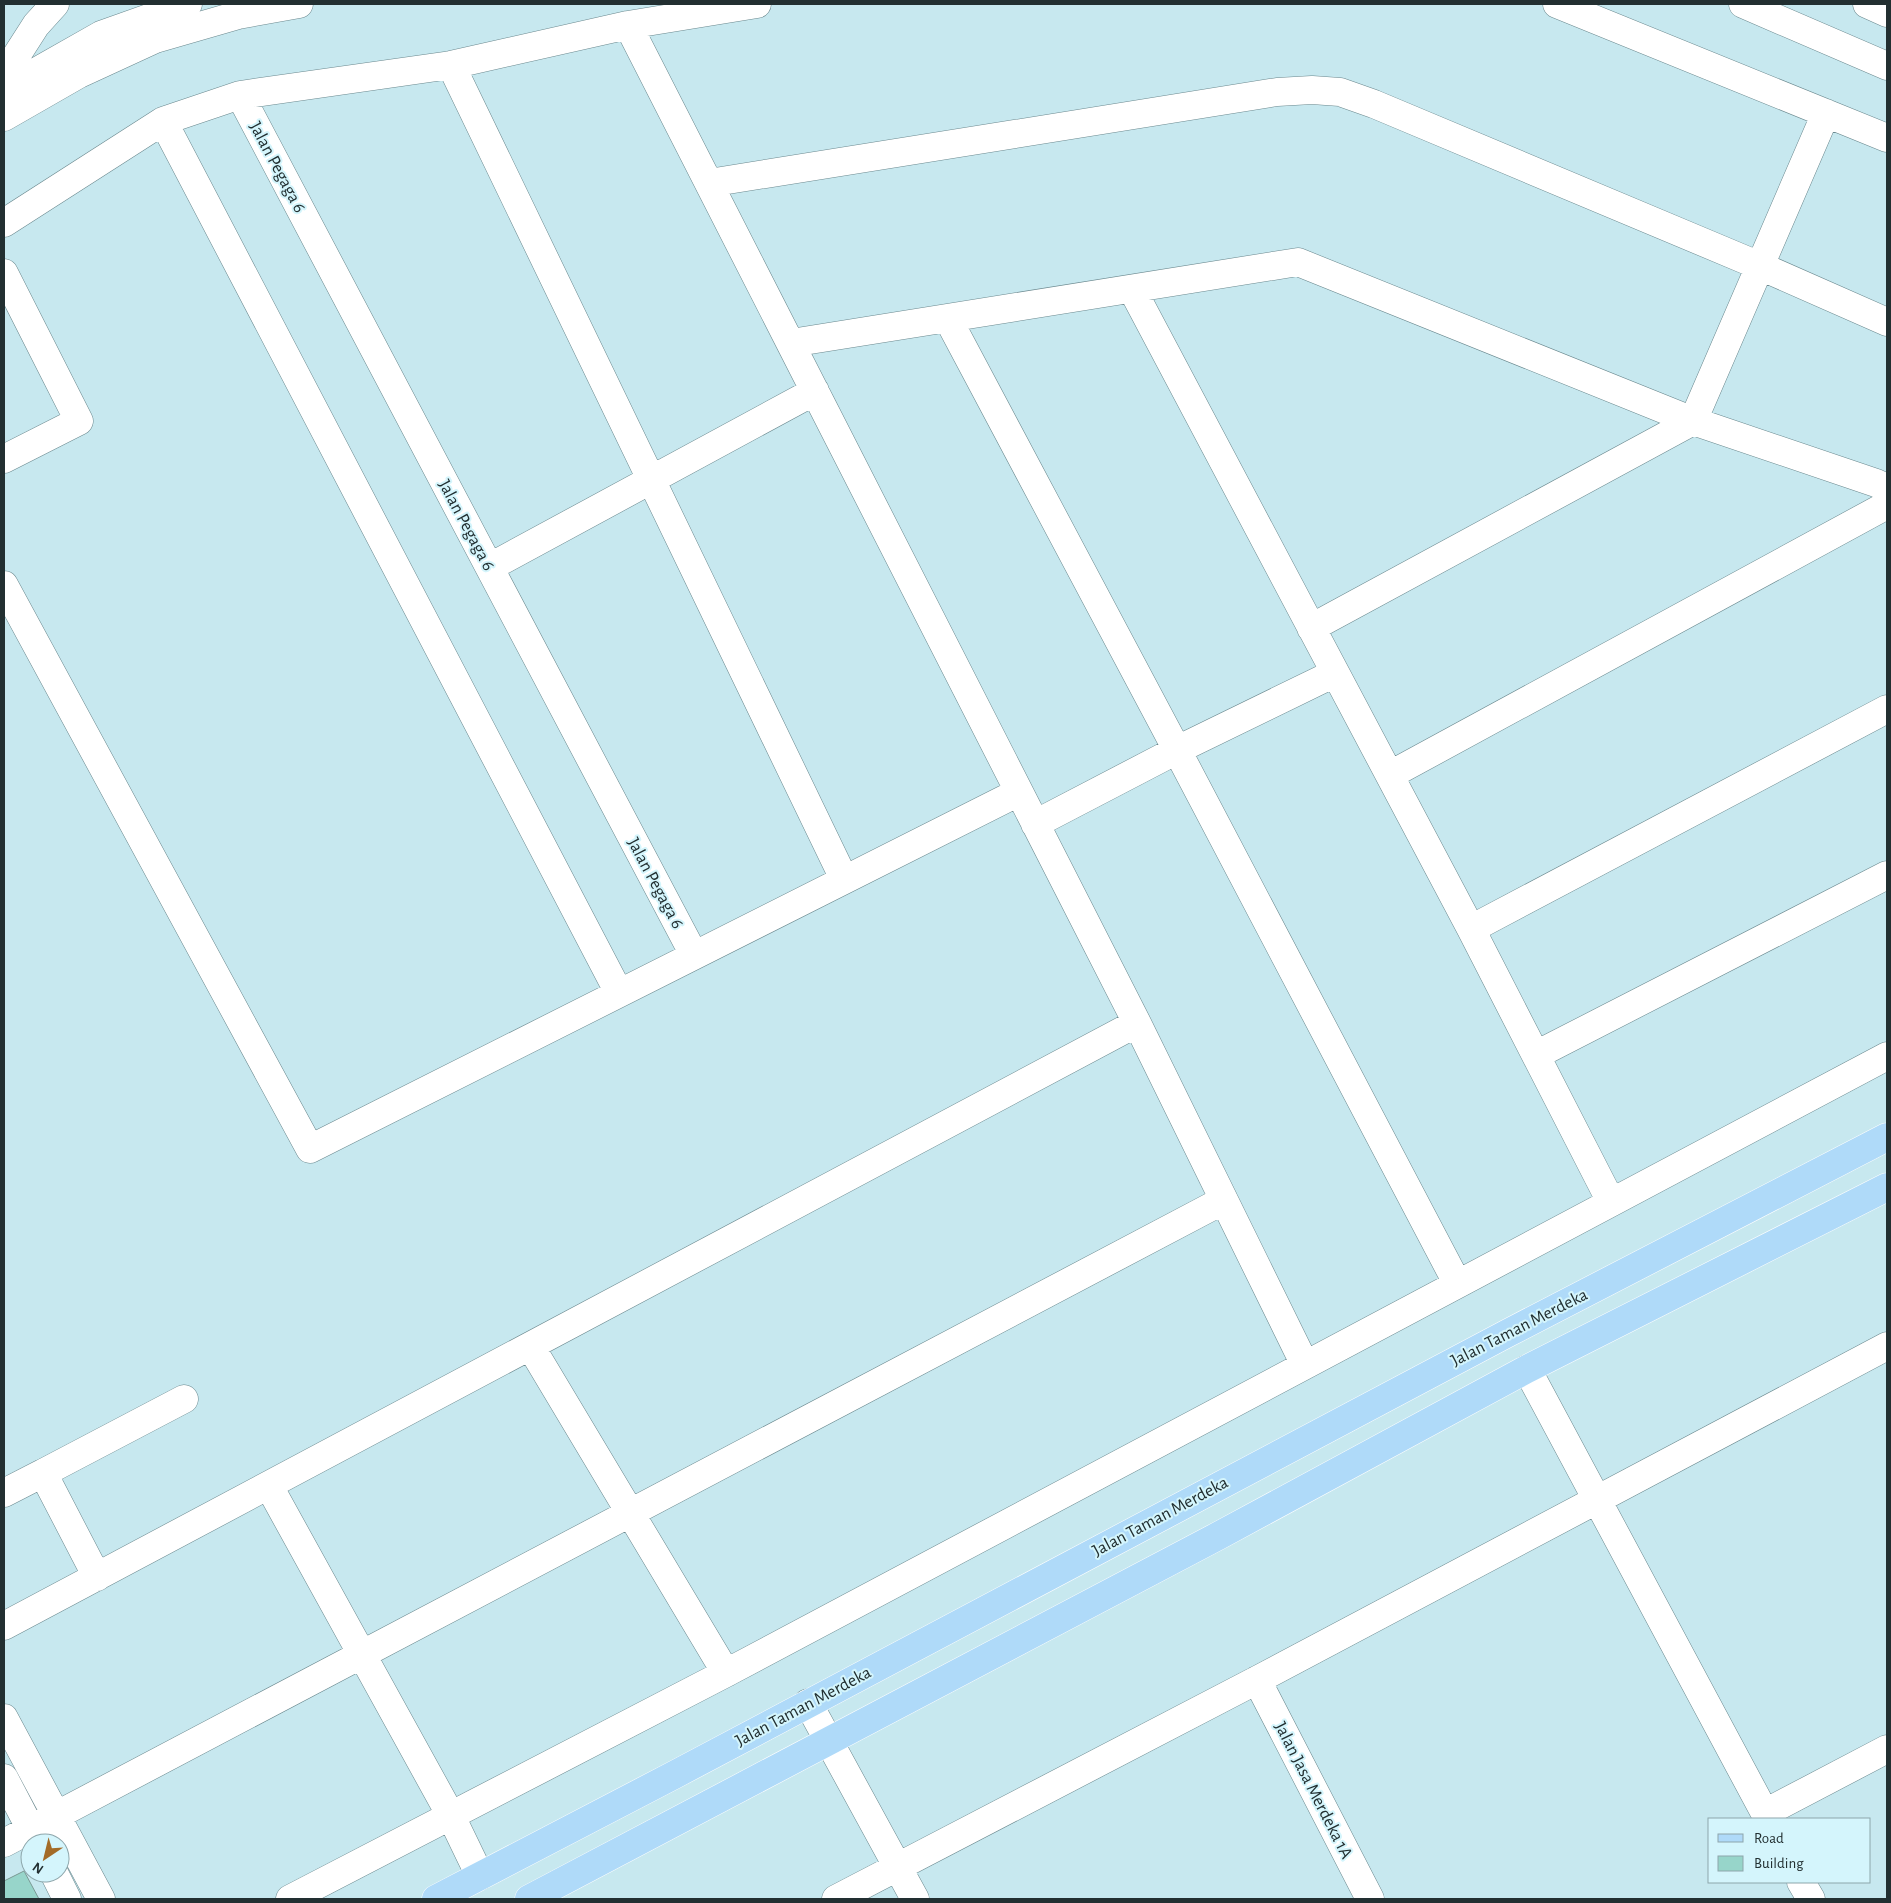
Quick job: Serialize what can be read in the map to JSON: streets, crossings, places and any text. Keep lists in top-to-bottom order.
{
  "streets": {
    "main road": ["Jalan Taman Merdeka"],
    "street": ["Jalan Pegaga 6", "Jalan Jasa Merdeka 1A"]
  },
  "legend": ["Road", "Building"],
  "north": "bottom left"
}
